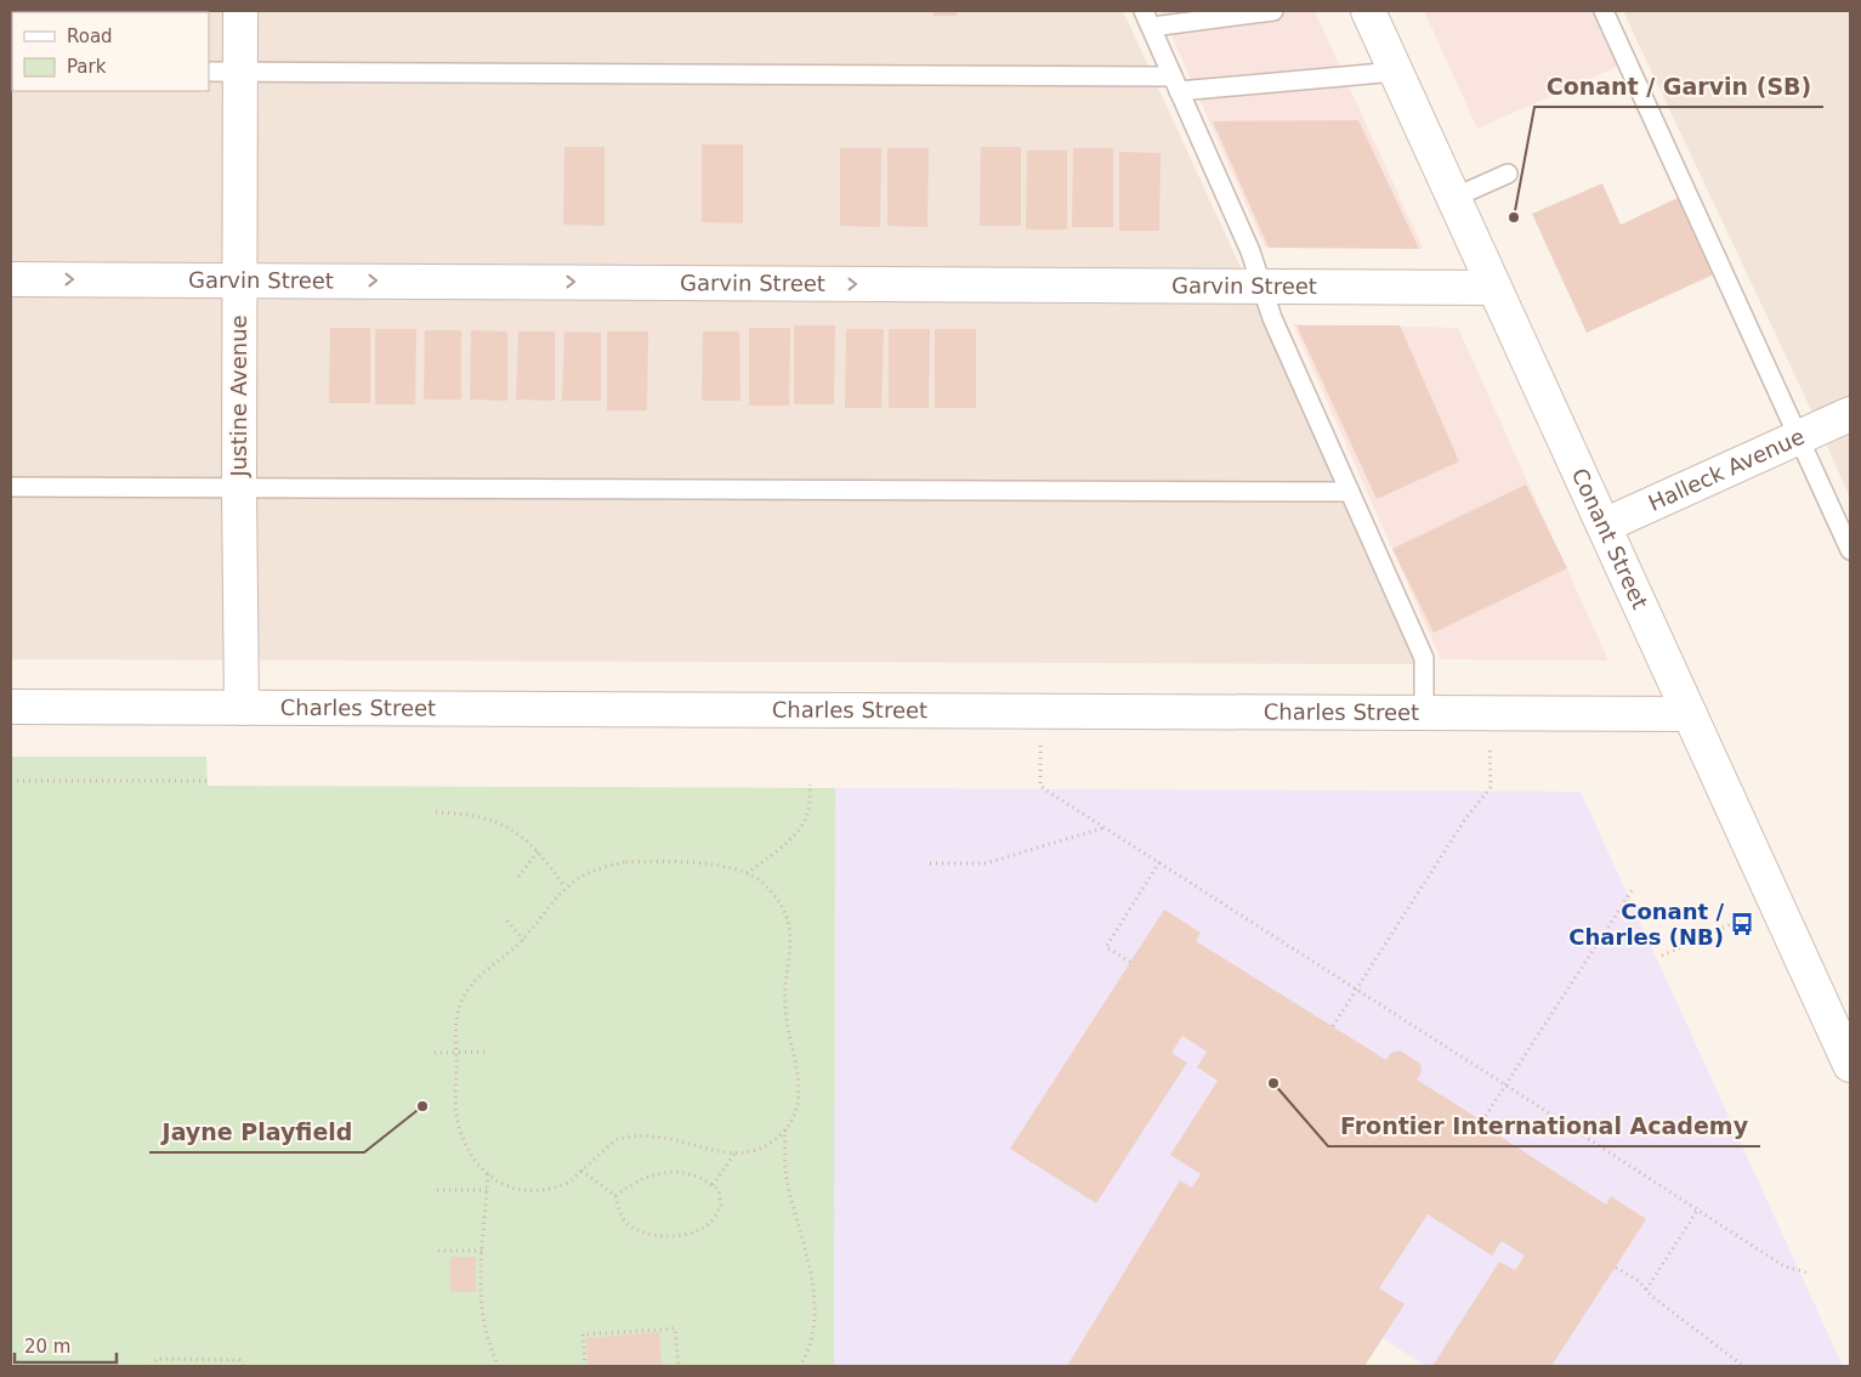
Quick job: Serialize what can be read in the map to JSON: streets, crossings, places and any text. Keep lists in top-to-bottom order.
{
  "streets": {
    "street": [
      "Garvin Street",
      "Justine Avenue",
      "Halleck Avenue",
      "Conant Street",
      "Charles Street"
    ]
  },
  "crossings": [
    ["Garvin Street", "Justine Avenue"],
    ["Garvin Street", "Conant Street"],
    ["Justine Avenue", "Charles Street"],
    ["Halleck Avenue", "Conant Street"],
    ["Conant Street", "Charles Street"]
  ],
  "one_way": ["Garvin Street"],
  "places": {
    "other": ["Conant / Garvin (SB)", "Frontier International Academy", "Jayne Playfield"],
    "bus stop": ["Conant / Charles (NB)"]
  },
  "legend": ["Road", "Park"],
  "scale_bar": "20 m"
}
